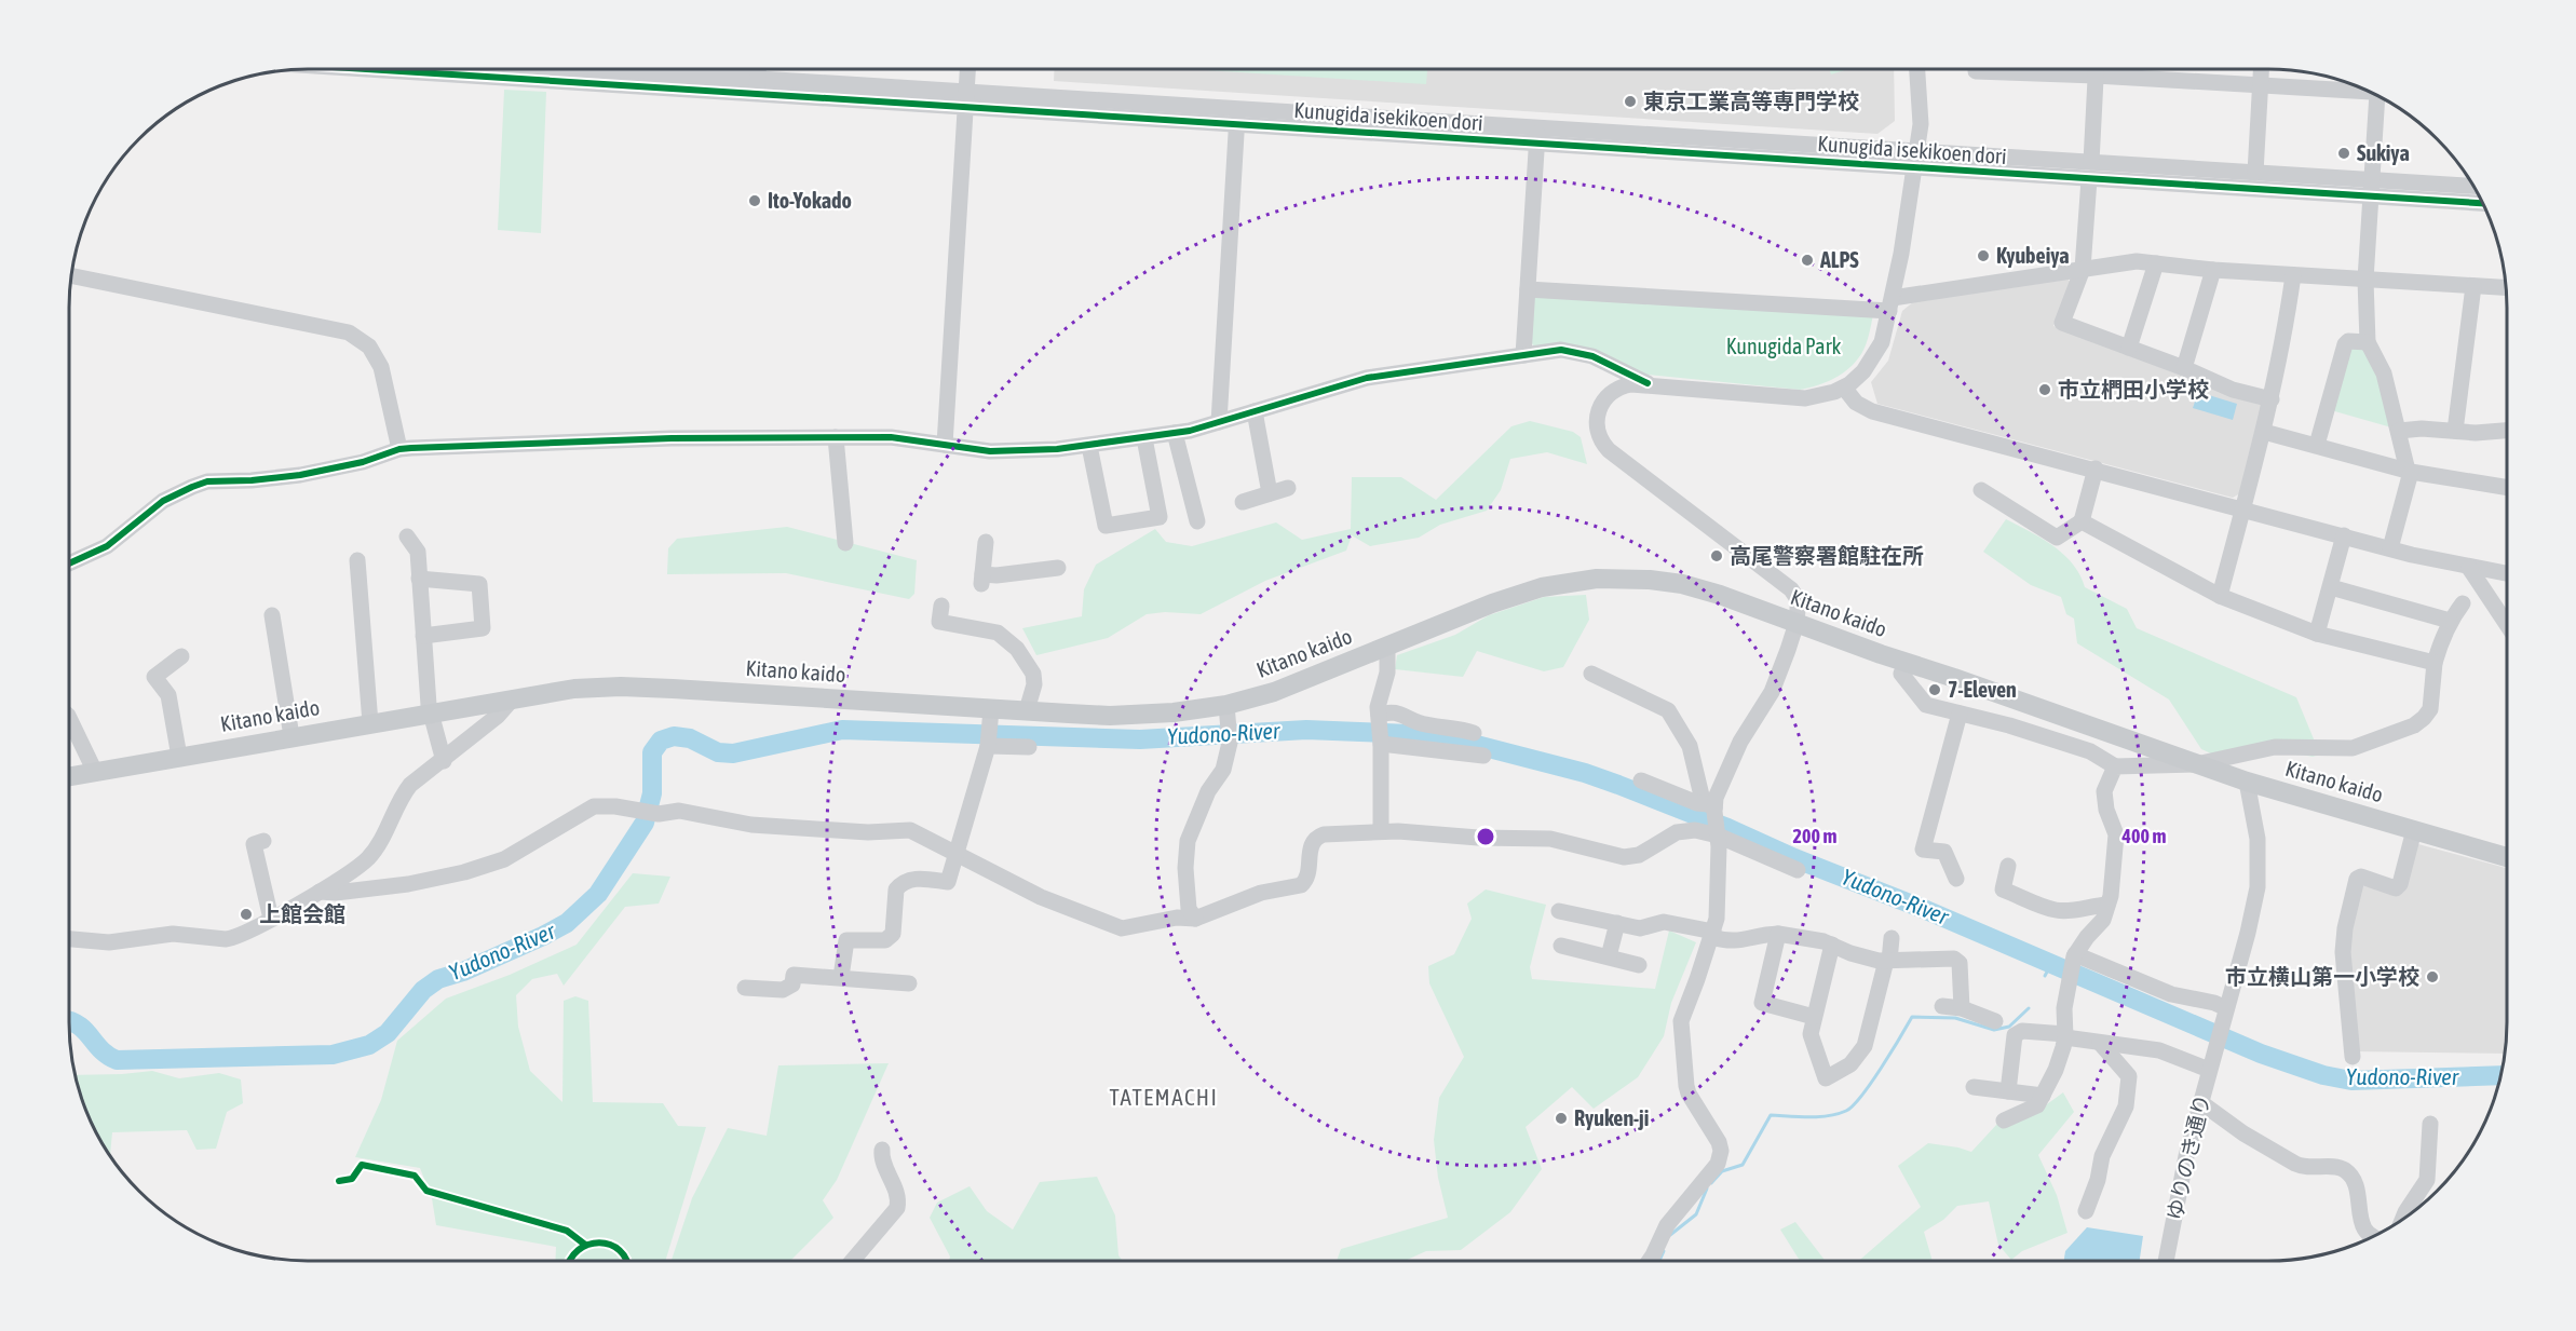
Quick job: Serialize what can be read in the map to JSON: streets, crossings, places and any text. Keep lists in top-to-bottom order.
{
  "streets": {
    "main road": ["Kitano kaido"],
    "street": ["Kunugida isekikoen dori", "ゆりのき通り"]
  },
  "crossings": [
    ["Kitano kaido", "ゆりのき通り"]
  ],
  "districts": ["TATEMACHI"],
  "water": ["Yudono-River"],
  "parks": ["Kunugida Park"],
  "places": [
    "東京工業高等専門学校",
    "Sukiya",
    "Ito-Yokado",
    "Kyubeiya",
    "ALPS",
    "市立椚田小学校",
    "高尾警察署館駐在所",
    "7-Eleven",
    "上館会館",
    "市立横山第一小学校",
    "Ryuken-ji"
  ],
  "rings": ["200 m", "400 m"]
}
